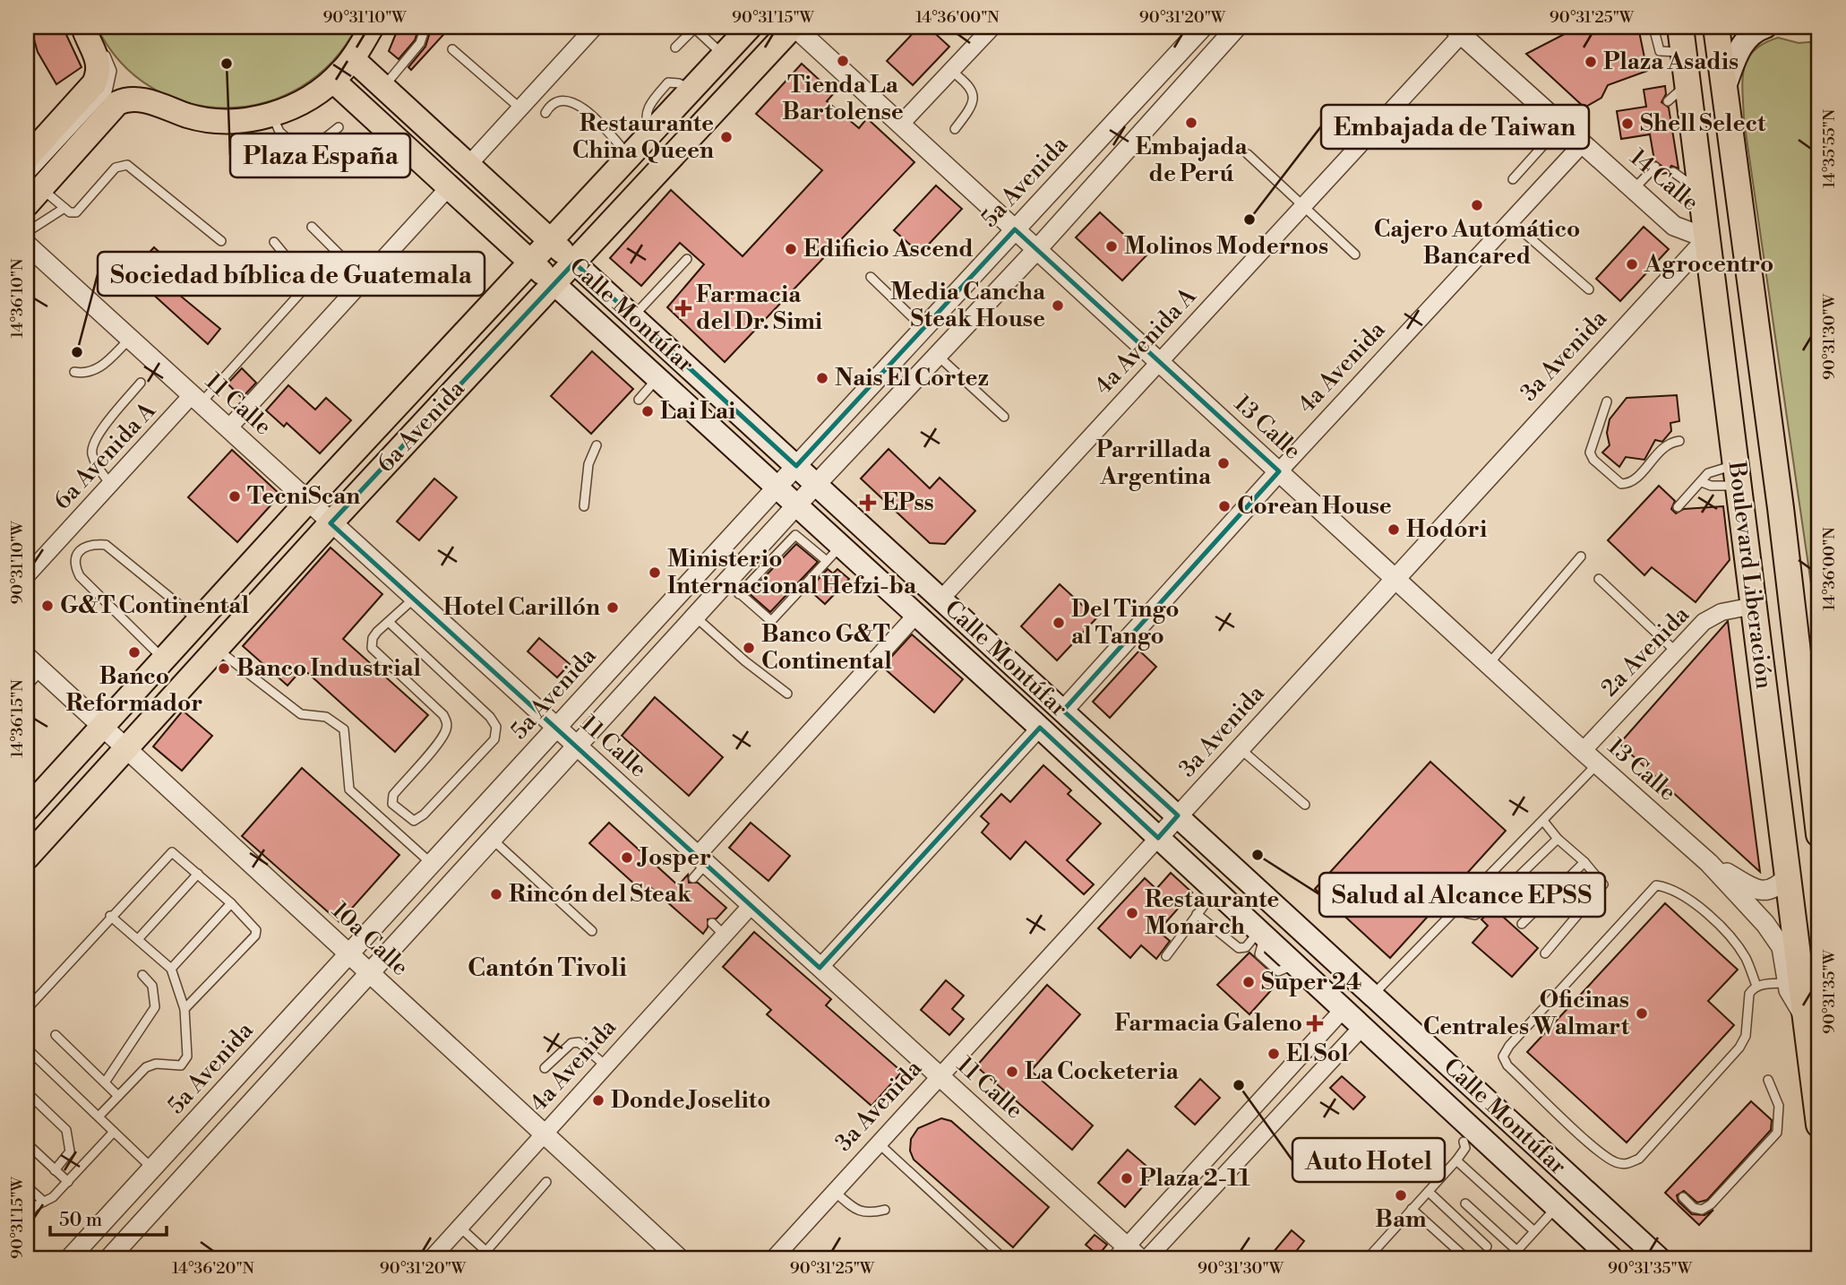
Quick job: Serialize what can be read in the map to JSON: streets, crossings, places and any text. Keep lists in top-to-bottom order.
{
  "streets": {
    "highway": ["Boulevard Liberación"],
    "main road": ["Calle Montúfar", "6a Avenida"],
    "street": [
      "14 Calle",
      "5a Avenida",
      "4a Avenida A",
      "3a Avenida",
      "4a Avenida",
      "11 Calle",
      "13 Calle",
      "6a Avenida A",
      "2a Avenida",
      "10a Calle"
    ]
  },
  "crossings": [
    ["14 Calle", "4a Avenida A"],
    ["14 Calle", "3a Avenida"],
    ["14 Calle", "4a Avenida"],
    ["14 Calle", "Boulevard Liberación"],
    ["5a Avenida", "Calle Montúfar"],
    ["5a Avenida", "11 Calle"],
    ["5a Avenida", "13 Calle"],
    ["5a Avenida", "10a Calle"],
    ["Calle Montúfar", "4a Avenida A"],
    ["Calle Montúfar", "3a Avenida"],
    ["Calle Montúfar", "4a Avenida"],
    ["Calle Montúfar", "6a Avenida"],
    ["4a Avenida A", "13 Calle"],
    ["3a Avenida", "11 Calle"],
    ["3a Avenida", "13 Calle"],
    ["3a Avenida", "Boulevard Liberación"],
    ["4a Avenida", "11 Calle"],
    ["4a Avenida", "13 Calle"],
    ["4a Avenida", "10a Calle"],
    ["11 Calle", "6a Avenida"],
    ["11 Calle", "6a Avenida A"],
    ["6a Avenida", "13 Calle"],
    ["6a Avenida", "10a Calle"],
    ["13 Calle", "Boulevard Liberación"],
    ["13 Calle", "2a Avenida"],
    ["Boulevard Liberación", "2a Avenida"]
  ],
  "districts": ["Cantón Tivoli"],
  "places": {
    "other": [
      "Tienda La Bartolense",
      "Plaza Asadis",
      "Plaza España",
      "Embajada de Perú",
      "Shell Select",
      "Restaurante China Queen",
      "Cajero Automático Bancared",
      "Embajada de Taiwan",
      "Molinos Modernos",
      "Edificio Ascend",
      "Agrocentro",
      "Media Cancha Steak House",
      "Sociedad bíblica de Guatemala",
      "Nais El Cortez",
      "Lai Lai",
      "Parrillada Argentina",
      "TecniScan",
      "Corean House",
      "Hodori",
      "Ministerio Internacional Hefzi-ba",
      "G&T Continental",
      "Hotel Carillón",
      "Del Tingo al Tango",
      "Banco G&T Continental",
      "Banco Reformador",
      "Banco Industrial",
      "Salud al Alcance EPSS",
      "Josper",
      "Rincón del Steak",
      "Restaurante Monarch",
      "Super 24",
      "Oficinas Centrales Walmart",
      "El Sol",
      "La Cocketeria",
      "Auto Hotel",
      "Donde Joselito",
      "Plaza 2-11",
      "Bam"
    ],
    "health": ["Farmacia del Dr. Simi", "EPss", "Farmacia Galeno"]
  },
  "scale_bar": "50 m",
  "coordinates": [
    "90°31'10\"W",
    "90°31'15\"W",
    "14°36'00\"N",
    "90°31'20\"W",
    "90°31'25\"W",
    "14°35'55\"N",
    "14°36'10\"N",
    "90°31'30\"W",
    "14°36'15\"N",
    "90°31'35\"W",
    "14°36'20\"N"
  ]
}
